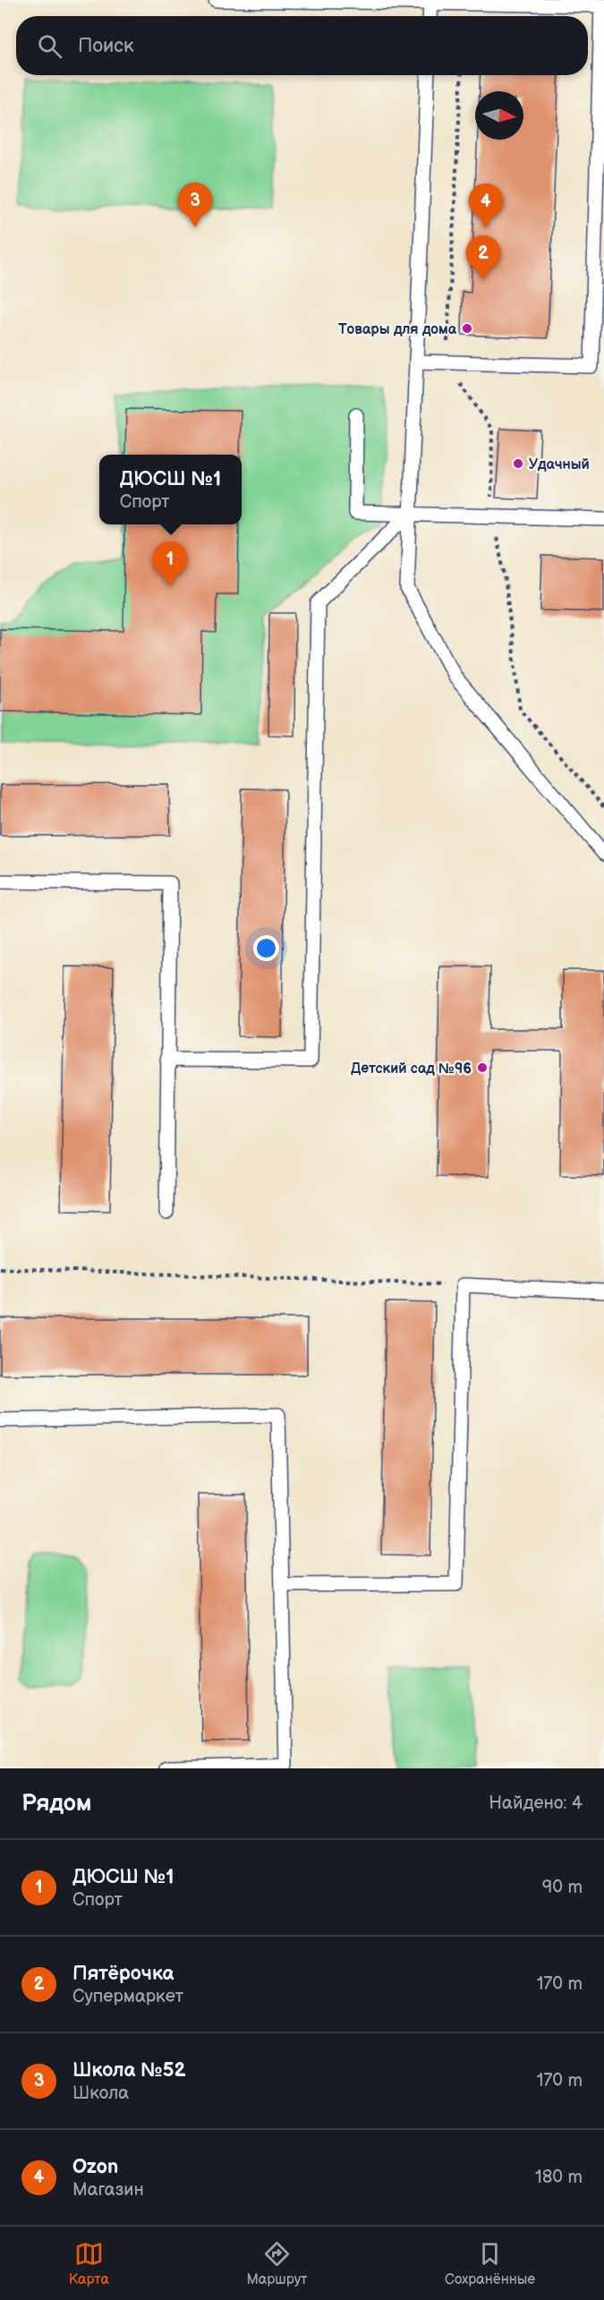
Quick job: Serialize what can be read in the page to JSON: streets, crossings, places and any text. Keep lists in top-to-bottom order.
{
  "places": ["Товары для дома", "Удачный", "Детский сад №96"],
  "north": "right",
  "page": {
    "search": "Поиск",
    "pins": [
      "3",
      "4",
      "2",
      "1"
    ],
    "popup": ["ДЮСШ №1", "Спорт"],
    "heading": ["Рядом", "Найдено: 4"],
    "list": [
      {
        "mark": "1",
        "name": "ДЮСШ №1",
        "note": "Спорт",
        "value": "90 m"
      },
      {
        "mark": "2",
        "name": "Пятёрочка",
        "note": "Супермаркет",
        "value": "170 m"
      },
      {
        "mark": "3",
        "name": "Школа №52",
        "note": "Школа",
        "value": "170 m"
      },
      {
        "mark": "4",
        "name": "Ozon",
        "note": "Магазин",
        "value": "180 m"
      }
    ],
    "nav": ["Карта", "Маршрут", "Сохранённые"]
  }
}
